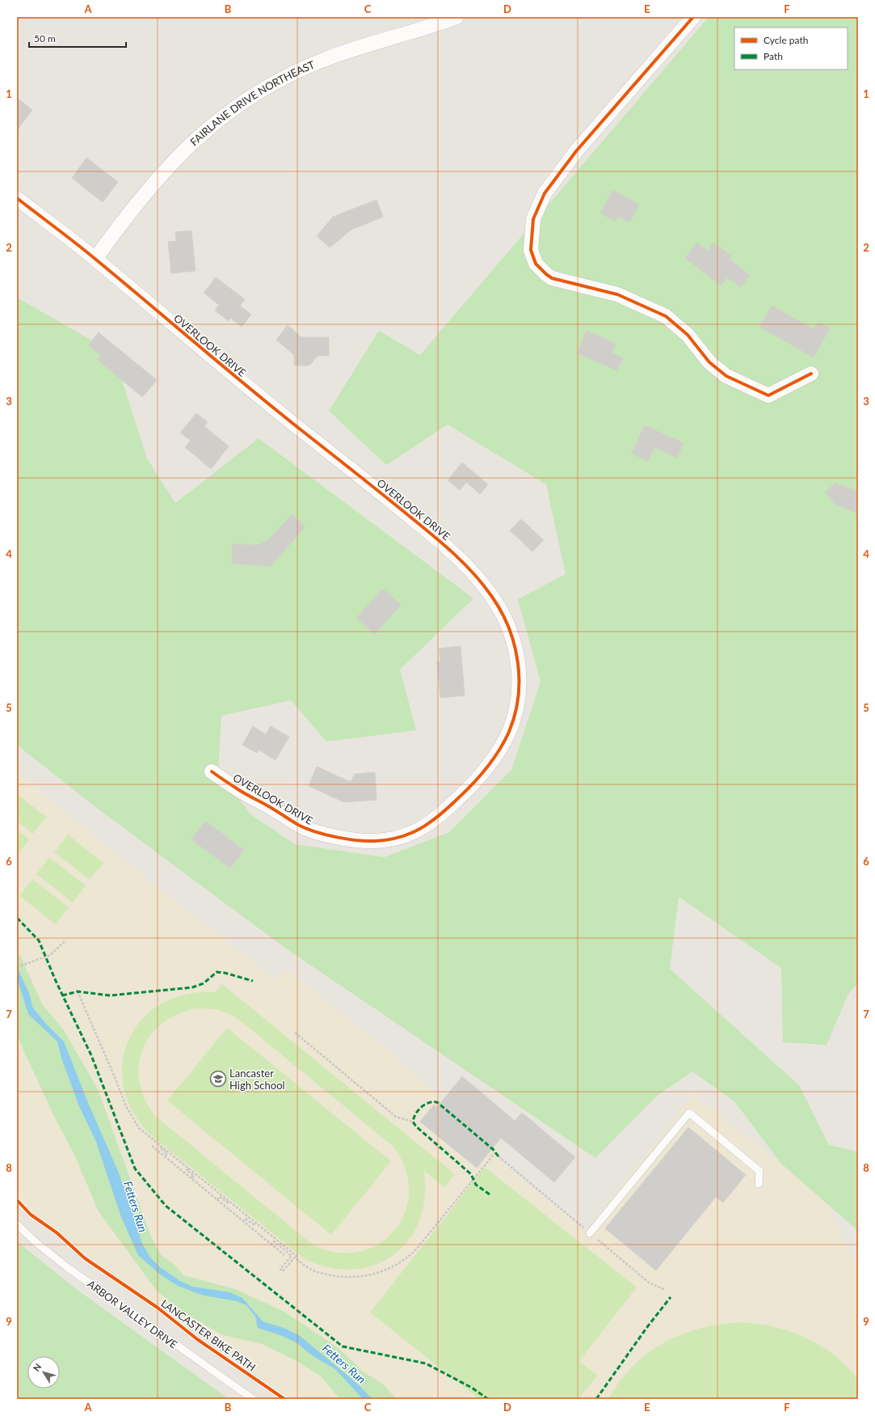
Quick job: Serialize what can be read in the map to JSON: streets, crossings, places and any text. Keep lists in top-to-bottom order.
{
  "streets": {
    "street": ["FAIRLANE DRIVE NORTHEAST", "OVERLOOK DRIVE"],
    "lane": ["ARBOR VALLEY DRIVE"],
    "cycle path": ["LANCASTER BIKE PATH"]
  },
  "crossings": [
    ["FAIRLANE DRIVE NORTHEAST", "OVERLOOK DRIVE"]
  ],
  "water": ["Fetters Run"],
  "places": {
    "school or university": ["Lancaster High School"]
  },
  "legend": ["Cycle path", "Path"],
  "scale_bar": "50 m",
  "north": "top left",
  "grid": {
    "columns": [
      "A",
      "B",
      "C",
      "D",
      "E",
      "F"
    ],
    "rows": [
      "1",
      "2",
      "3",
      "4",
      "5",
      "6",
      "7",
      "8",
      "9"
    ]
  }
}
